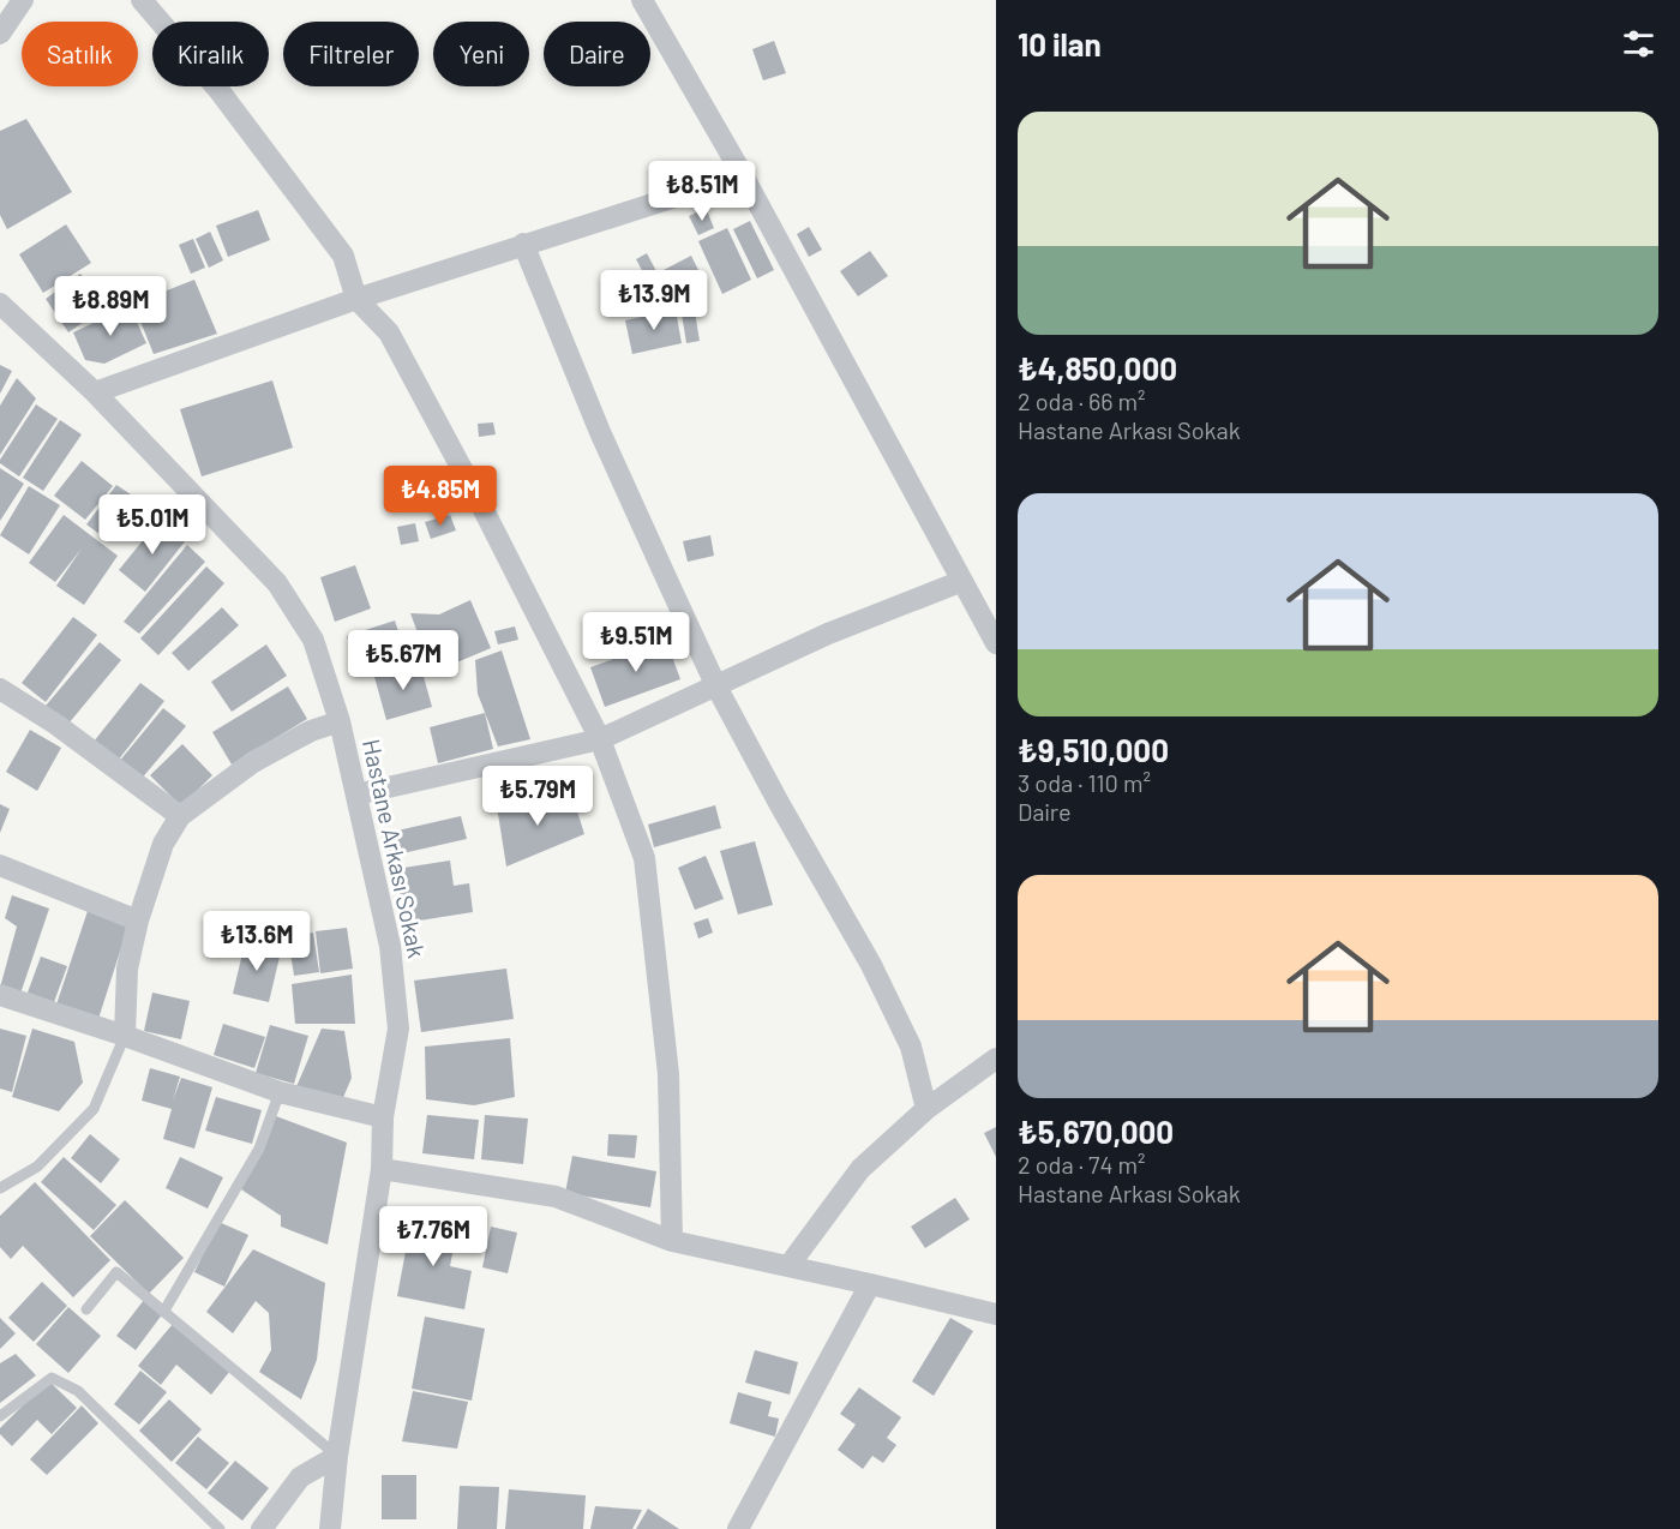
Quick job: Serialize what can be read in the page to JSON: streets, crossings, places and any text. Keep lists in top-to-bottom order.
{
  "streets": {
    "street": ["Hastane Arkası Sokak"]
  },
  "page": {
    "heading": "10 ilan",
    "chip": [
      "Satılık",
      "Kiralık",
      "Filtreler",
      "Yeni",
      "Daire"
    ],
    "list": [
      {
        "name": "₺4,850,000",
        "note": "2 oda · 66 m² · Hastane Arkası Sokak"
      },
      {
        "name": "₺9,510,000",
        "note": "3 oda · 110 m² · Daire"
      },
      {
        "name": "₺5,670,000",
        "note": "2 oda · 74 m² · Hastane Arkası Sokak"
      }
    ],
    "price": [
      "₺8.51M",
      "₺13.9M",
      "₺8.89M",
      "₺4.85M",
      "₺5.01M",
      "₺9.51M",
      "₺5.67M",
      "₺5.79M",
      "₺13.6M",
      "₺7.76M"
    ]
  }
}
